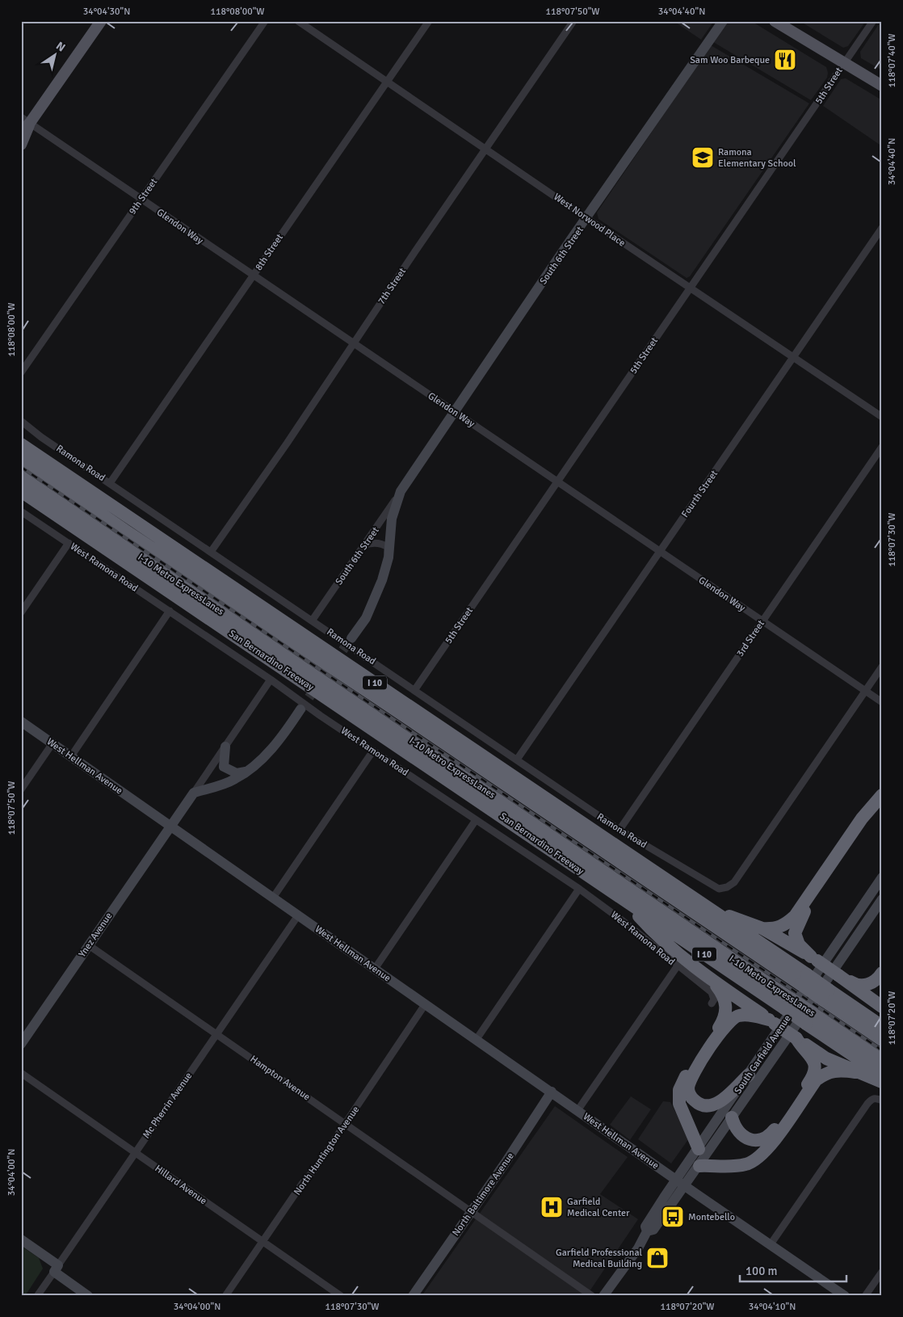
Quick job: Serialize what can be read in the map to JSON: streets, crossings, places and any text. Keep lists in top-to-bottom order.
{
  "streets": {
    "highway": ["I-10 Metro ExpressLanes", "San Bernardino Freeway", "I 10"],
    "street": [
      "5th Street",
      "9th Street",
      "West Norwood Place",
      "Glendon Way",
      "8th Street",
      "South 6th Street",
      "7th Street",
      "Ramona Road",
      "Fourth Street",
      "West Ramona Road",
      "3rd Street",
      "West Hellman Avenue",
      "Ynez Avenue",
      "South Garfield Avenue",
      "Hampton Avenue",
      "Mc Pherrin Avenue",
      "North Huntington Avenue",
      "Hillard Avenue",
      "North Baltimore Avenue"
    ]
  },
  "crossings": [
    ["5th Street", "West Norwood Place"],
    ["5th Street", "Glendon Way"],
    ["5th Street", "Ramona Road"],
    ["9th Street", "Glendon Way"],
    ["West Norwood Place", "8th Street"],
    ["West Norwood Place", "South 6th Street"],
    ["West Norwood Place", "7th Street"],
    ["West Norwood Place", "Fourth Street"],
    ["Glendon Way", "8th Street"],
    ["Glendon Way", "South 6th Street"],
    ["Glendon Way", "7th Street"],
    ["Glendon Way", "Ramona Road"],
    ["Glendon Way", "Fourth Street"],
    ["Glendon Way", "3rd Street"],
    ["8th Street", "Ramona Road"],
    ["South 6th Street", "Ramona Road"],
    ["7th Street", "Ramona Road"],
    ["Ramona Road", "Fourth Street"],
    ["Ramona Road", "3rd Street"],
    ["I-10 Metro ExpressLanes", "San Bernardino Freeway"],
    ["I-10 Metro ExpressLanes", "I 10"],
    ["West Hellman Avenue", "Ynez Avenue"],
    ["West Hellman Avenue", "South Garfield Avenue"],
    ["West Hellman Avenue", "Mc Pherrin Avenue"],
    ["West Hellman Avenue", "North Huntington Avenue"],
    ["West Hellman Avenue", "North Baltimore Avenue"],
    ["Ynez Avenue", "Hampton Avenue"],
    ["Hampton Avenue", "Mc Pherrin Avenue"],
    ["Hampton Avenue", "North Huntington Avenue"],
    ["Hampton Avenue", "North Baltimore Avenue"],
    ["Mc Pherrin Avenue", "Hillard Avenue"],
    ["North Huntington Avenue", "Hillard Avenue"]
  ],
  "places": {
    "restaurant": ["Sam Woo Barbeque"],
    "school or university": ["Ramona Elementary School"],
    "hospital": ["Garfield Medical Center"],
    "bus stop": ["Montebello"],
    "shop": ["Garfield Professional Medical Building"]
  },
  "scale_bar": "100 m",
  "north": "top right",
  "coordinates": [
    "34°04'30\"N",
    "118°08'00\"W",
    "118°07'50\"W",
    "34°04'40\"N",
    "118°07'40\"W",
    "118°07'30\"W",
    "118°07'20\"W",
    "34°04'00\"N",
    "34°04'10\"N"
  ]
}
